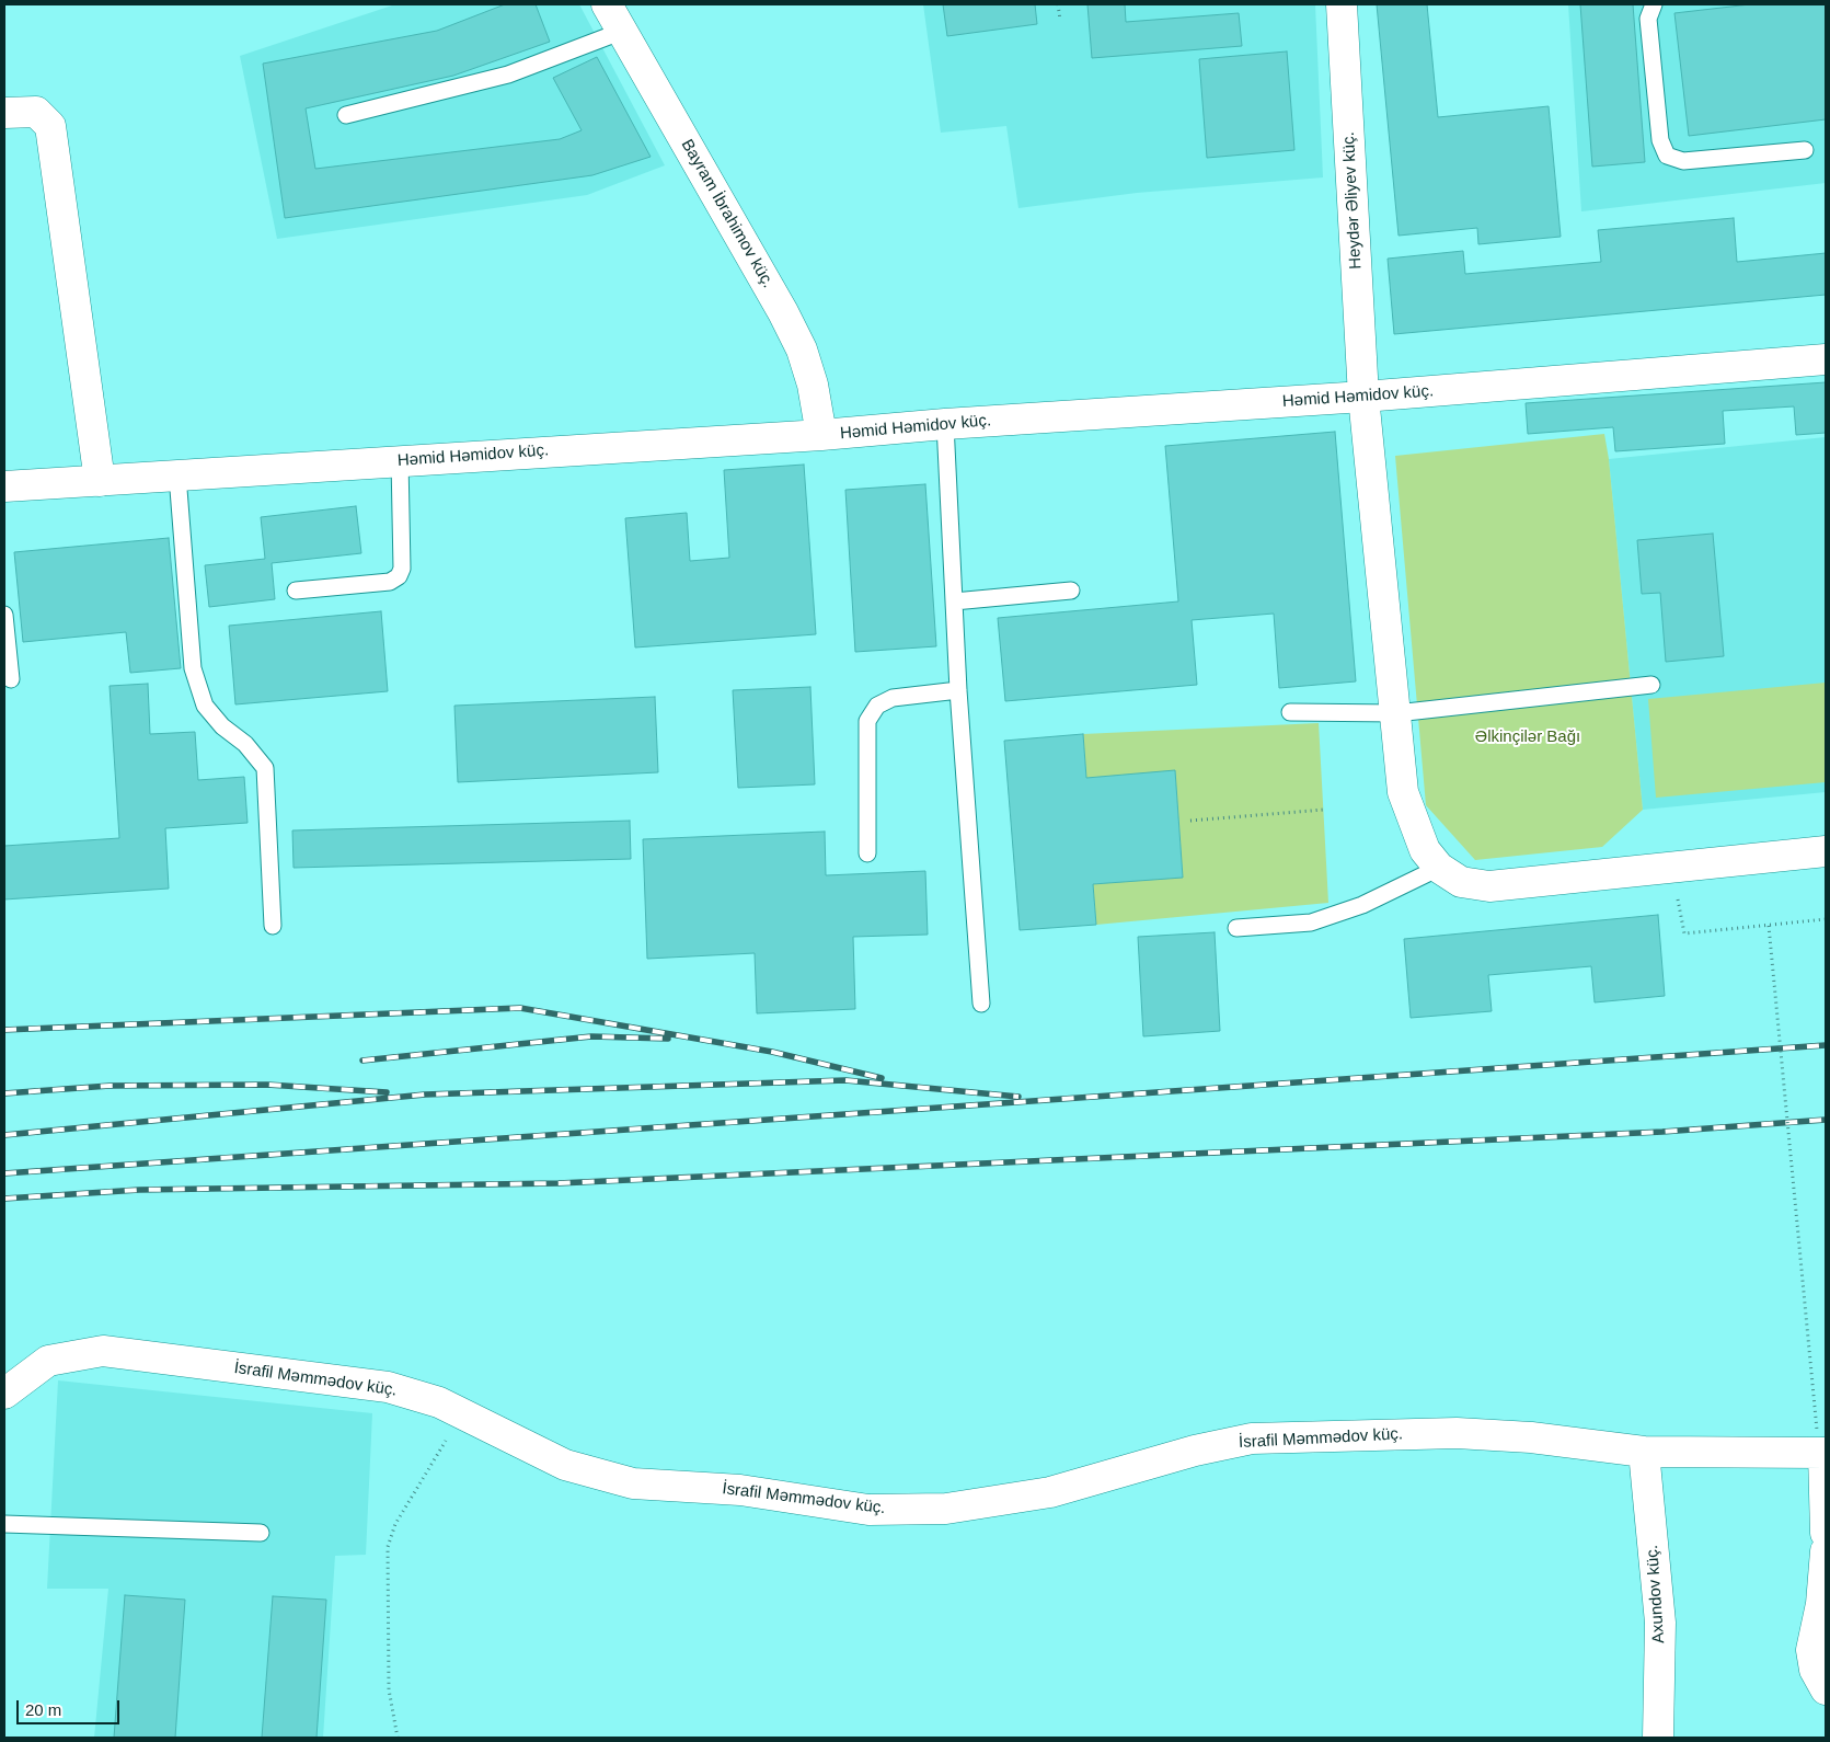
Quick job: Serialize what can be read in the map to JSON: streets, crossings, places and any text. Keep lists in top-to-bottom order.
{
  "streets": {
    "street": [
      "Heydər Əliyev küç.",
      "Bayram İbrahimov küç.",
      "Həmid Həmidov küç.",
      "İsrafil Məmmədov küç.",
      "Axundov küç."
    ]
  },
  "crossings": [
    ["Heydər Əliyev küç.", "Həmid Həmidov küç."],
    ["Bayram İbrahimov küç.", "Həmid Həmidov küç."],
    ["İsrafil Məmmədov küç.", "Axundov küç."]
  ],
  "parks": ["Əlkinçilər Bağı"],
  "scale_bar": "20 m"
}
